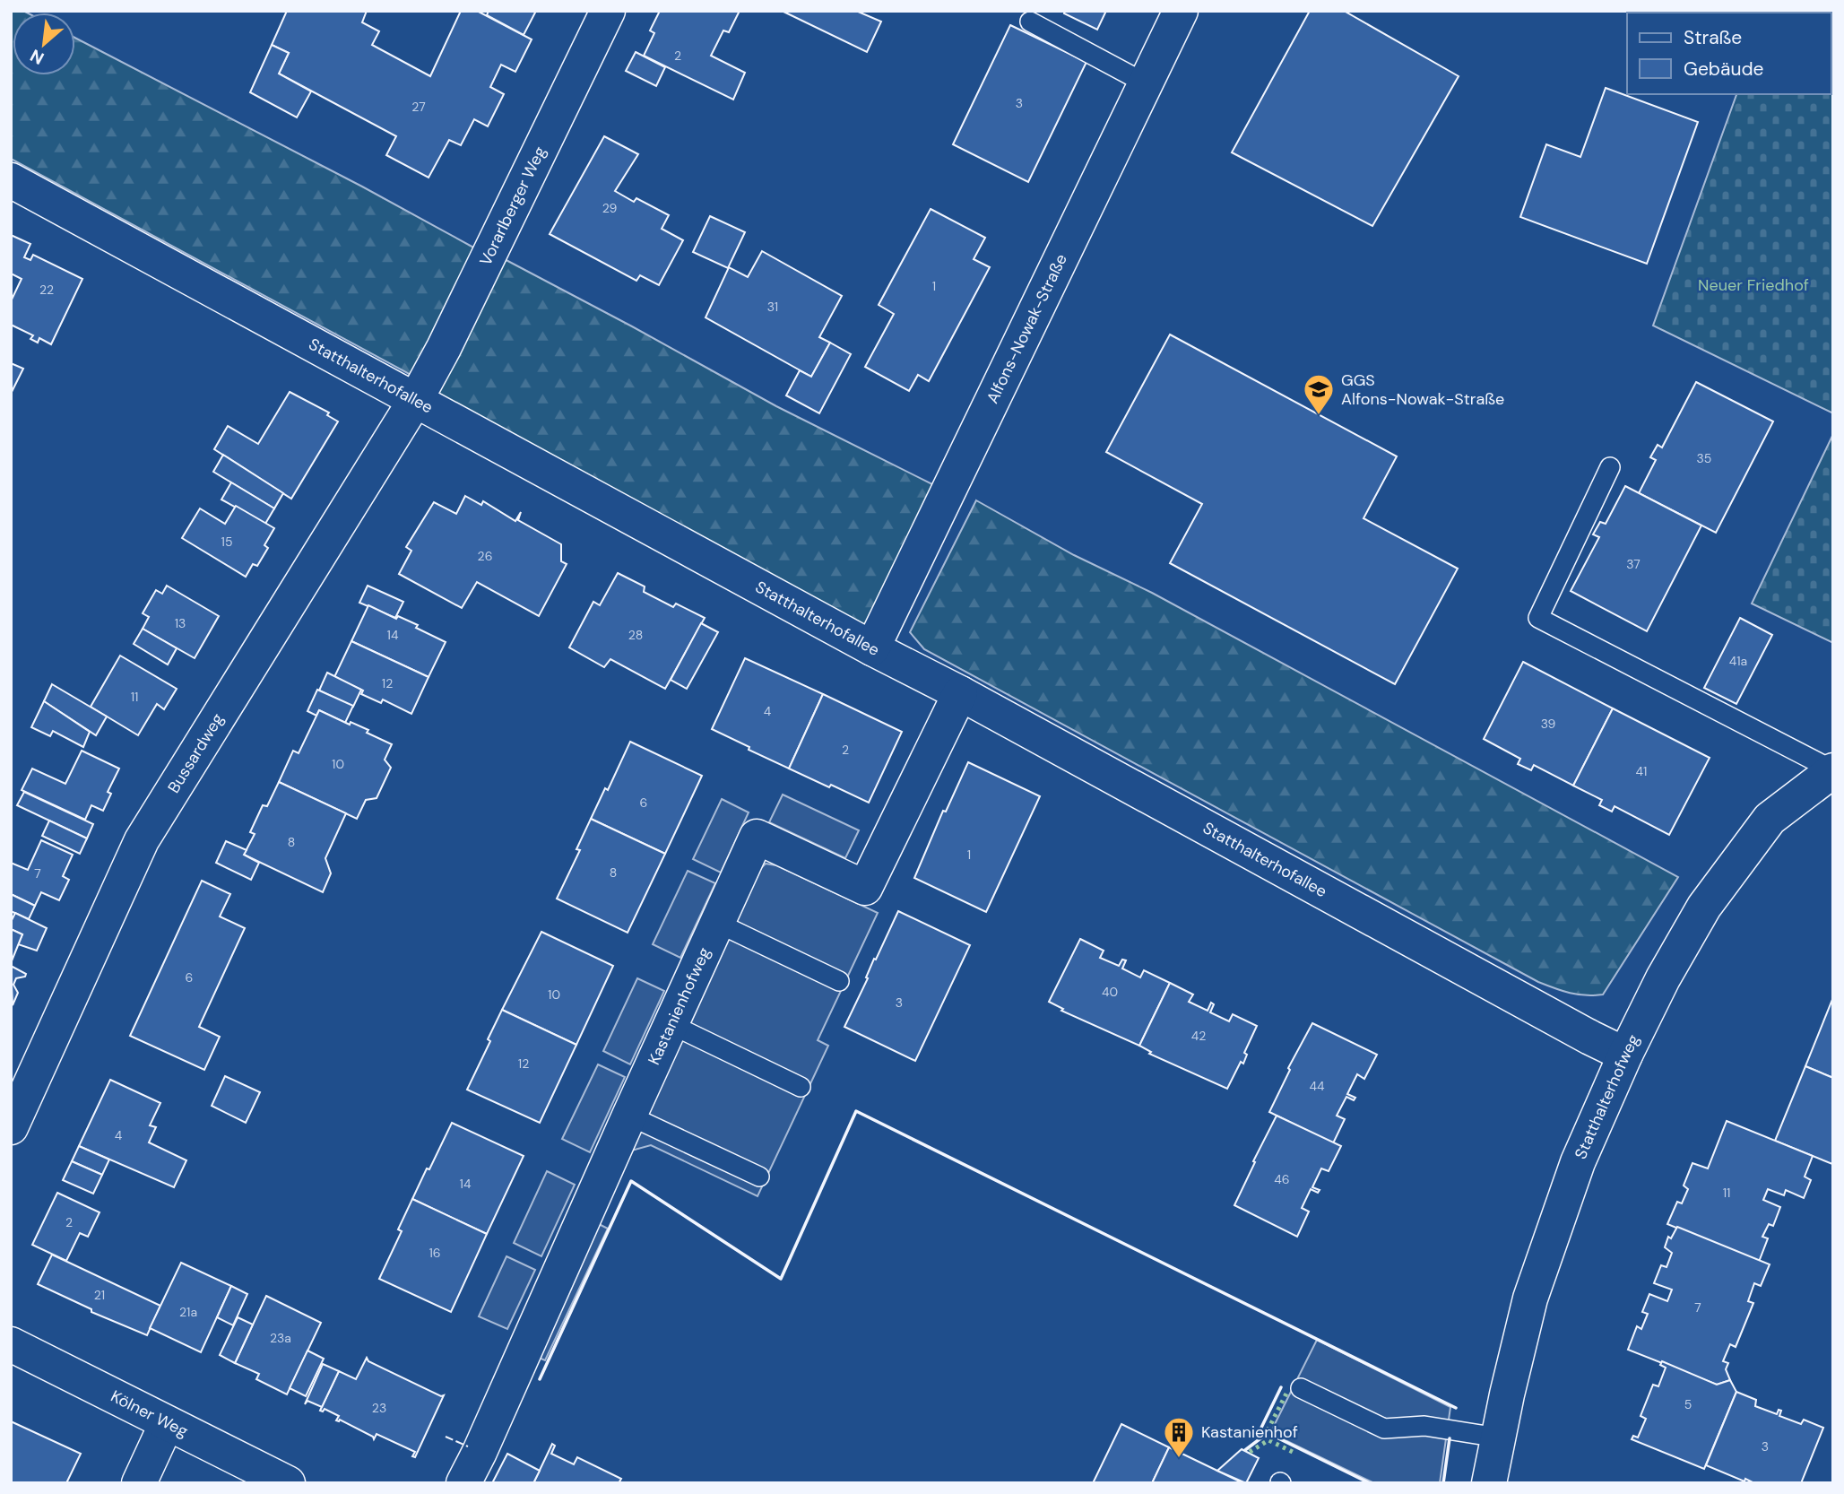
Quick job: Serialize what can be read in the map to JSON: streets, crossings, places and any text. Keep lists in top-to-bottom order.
{
  "streets": {
    "street": [
      "Vorarlberger Weg",
      "Alfons-Nowak-Straße",
      "Statthalterhofallee",
      "Bussardweg",
      "Kastanienhofweg",
      "Statthalterhofweg",
      "Kölner Weg"
    ]
  },
  "crossings": [
    ["Vorarlberger Weg", "Statthalterhofallee"],
    ["Vorarlberger Weg", "Bussardweg"],
    ["Alfons-Nowak-Straße", "Statthalterhofallee"],
    ["Statthalterhofallee", "Bussardweg"],
    ["Statthalterhofallee", "Kastanienhofweg"],
    ["Statthalterhofallee", "Statthalterhofweg"]
  ],
  "parks": ["Neuer Friedhof"],
  "places": {
    "school or university": ["GGS Alfons-Nowak-Straße"],
    "building": ["Kastanienhof"]
  },
  "house_numbers": [
    "2",
    "3",
    "27",
    "29",
    "1",
    "22",
    "31",
    "35",
    "15",
    "26",
    "37",
    "13",
    "14",
    "28",
    "41a",
    "12",
    "11",
    "4",
    "39",
    "2",
    "10",
    "41",
    "6",
    "8",
    "1",
    "8",
    "7",
    "6",
    "40",
    "10",
    "3",
    "42",
    "12",
    "44",
    "4",
    "46",
    "14",
    "11",
    "2",
    "16",
    "21",
    "7",
    "21a",
    "23a",
    "5",
    "23",
    "3"
  ],
  "legend": ["Straße", "Gebäude"],
  "north": "bottom left"
}
